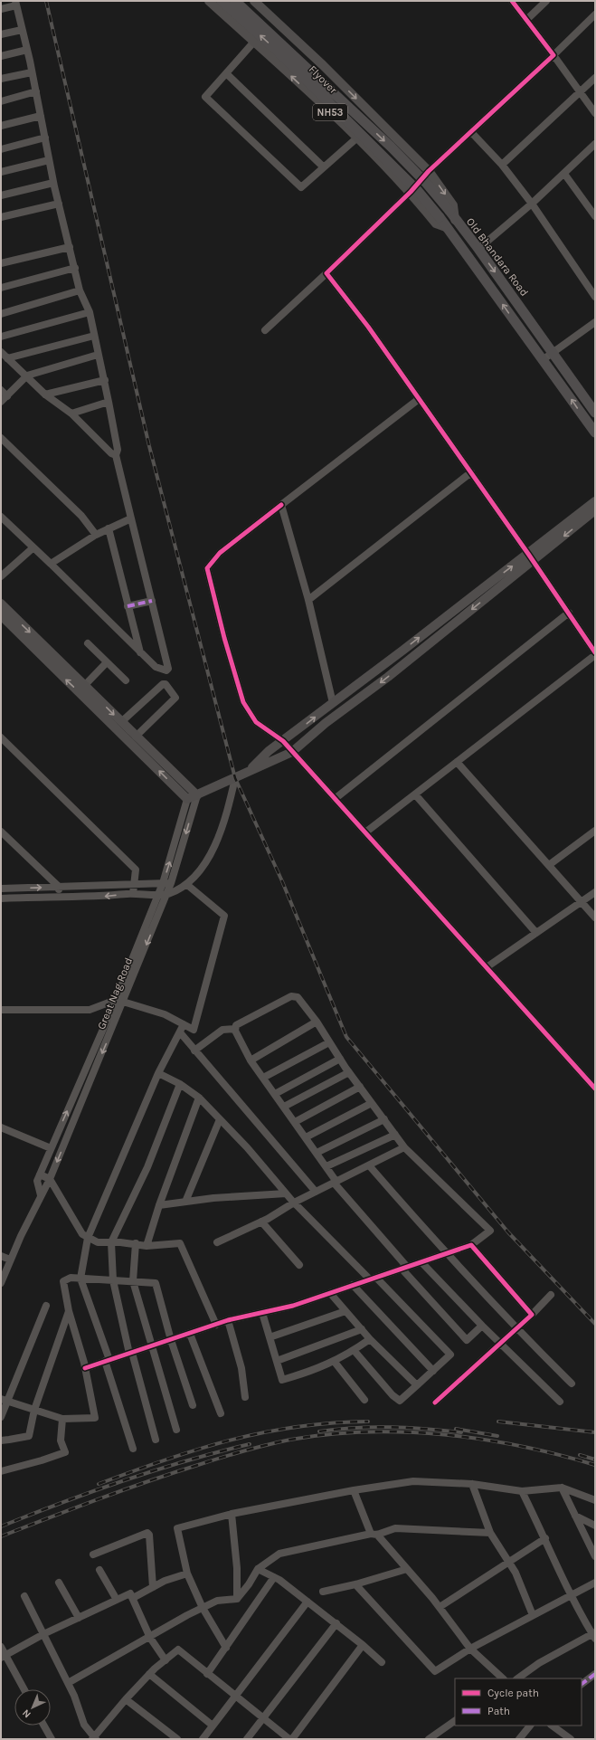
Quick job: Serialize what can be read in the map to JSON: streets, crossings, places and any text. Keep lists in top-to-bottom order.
{
  "streets": {
    "highway": ["Flyover", "NH53", "Old Bhandara Road"],
    "street": ["Great Nag Road"]
  },
  "crossings": [
    ["Flyover", "NH53"],
    ["Flyover", "Old Bhandara Road"]
  ],
  "legend": ["Cycle path", "Path"],
  "north": "bottom left"
}
